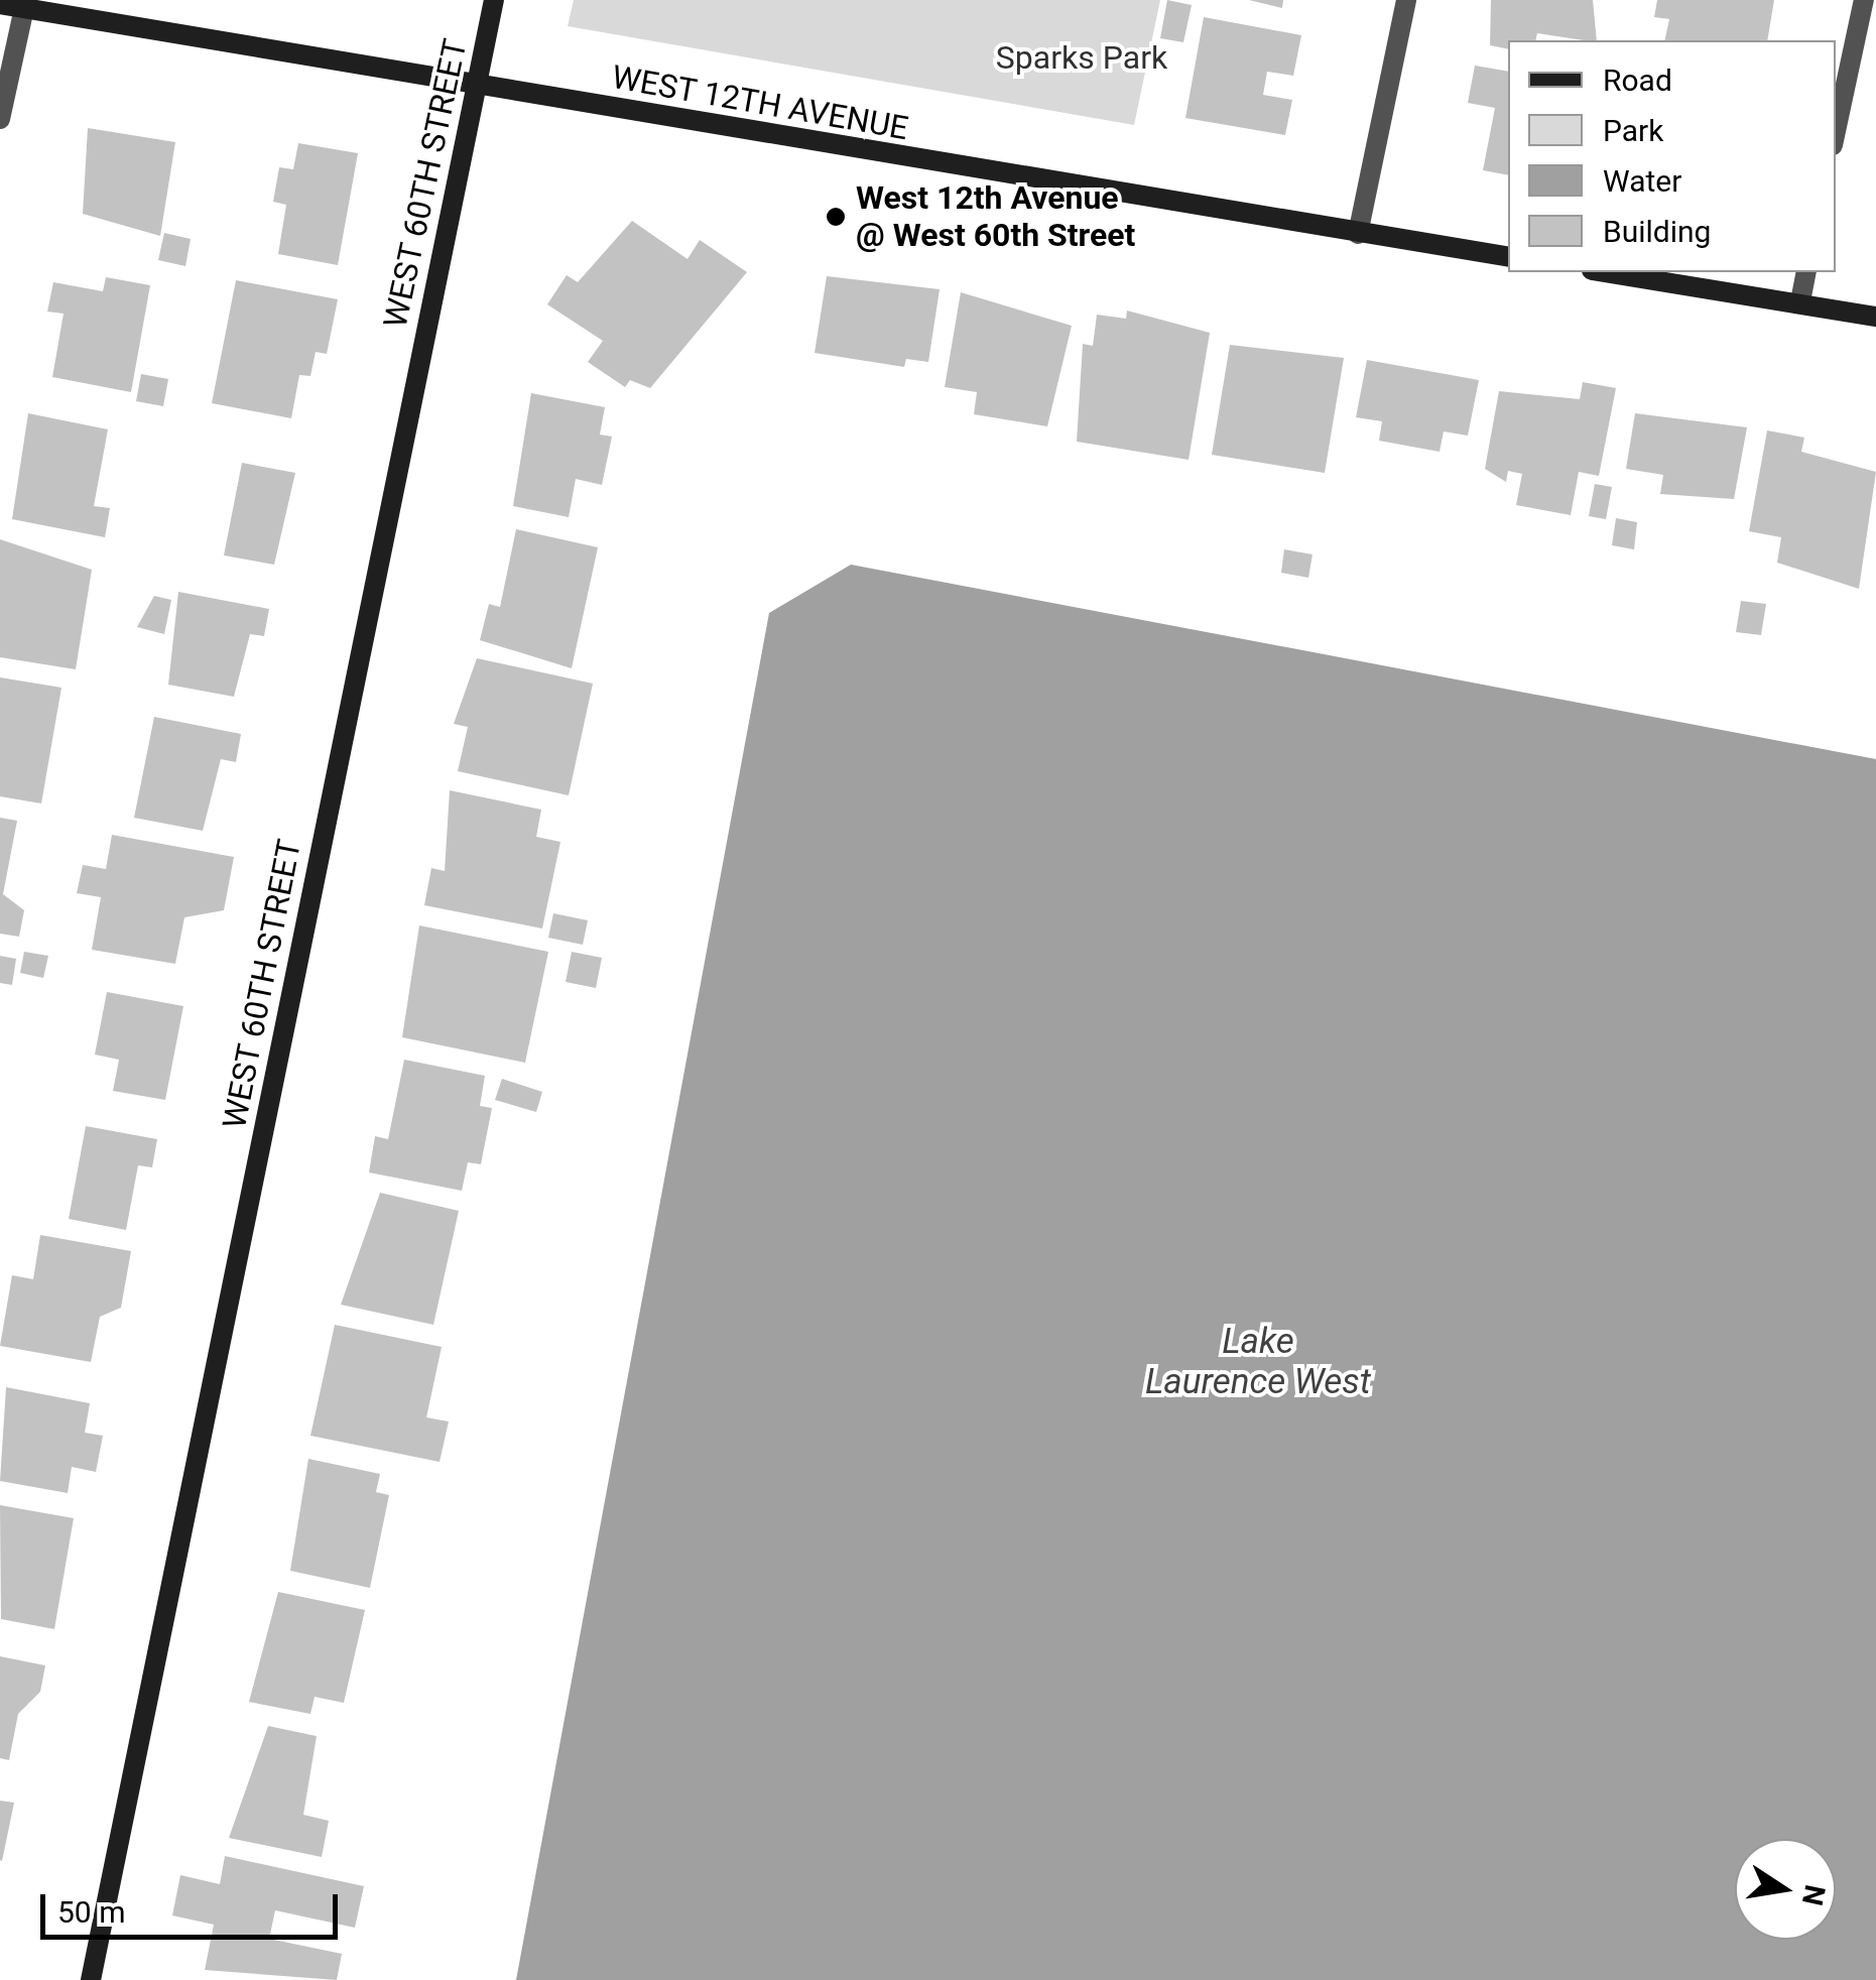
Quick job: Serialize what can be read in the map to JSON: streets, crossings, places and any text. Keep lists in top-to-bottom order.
{
  "streets": {
    "street": ["WEST 12TH AVENUE", "WEST 60TH STREET"]
  },
  "crossings": [
    ["WEST 12TH AVENUE", "WEST 60TH STREET"]
  ],
  "water": ["Lake Laurence West"],
  "parks": ["Sparks Park"],
  "places": ["West 12th Avenue @ West 60th Street"],
  "legend": [
    "Road",
    "Park",
    "Water",
    "Building"
  ],
  "scale_bar": "50 m",
  "north": "right"
}
